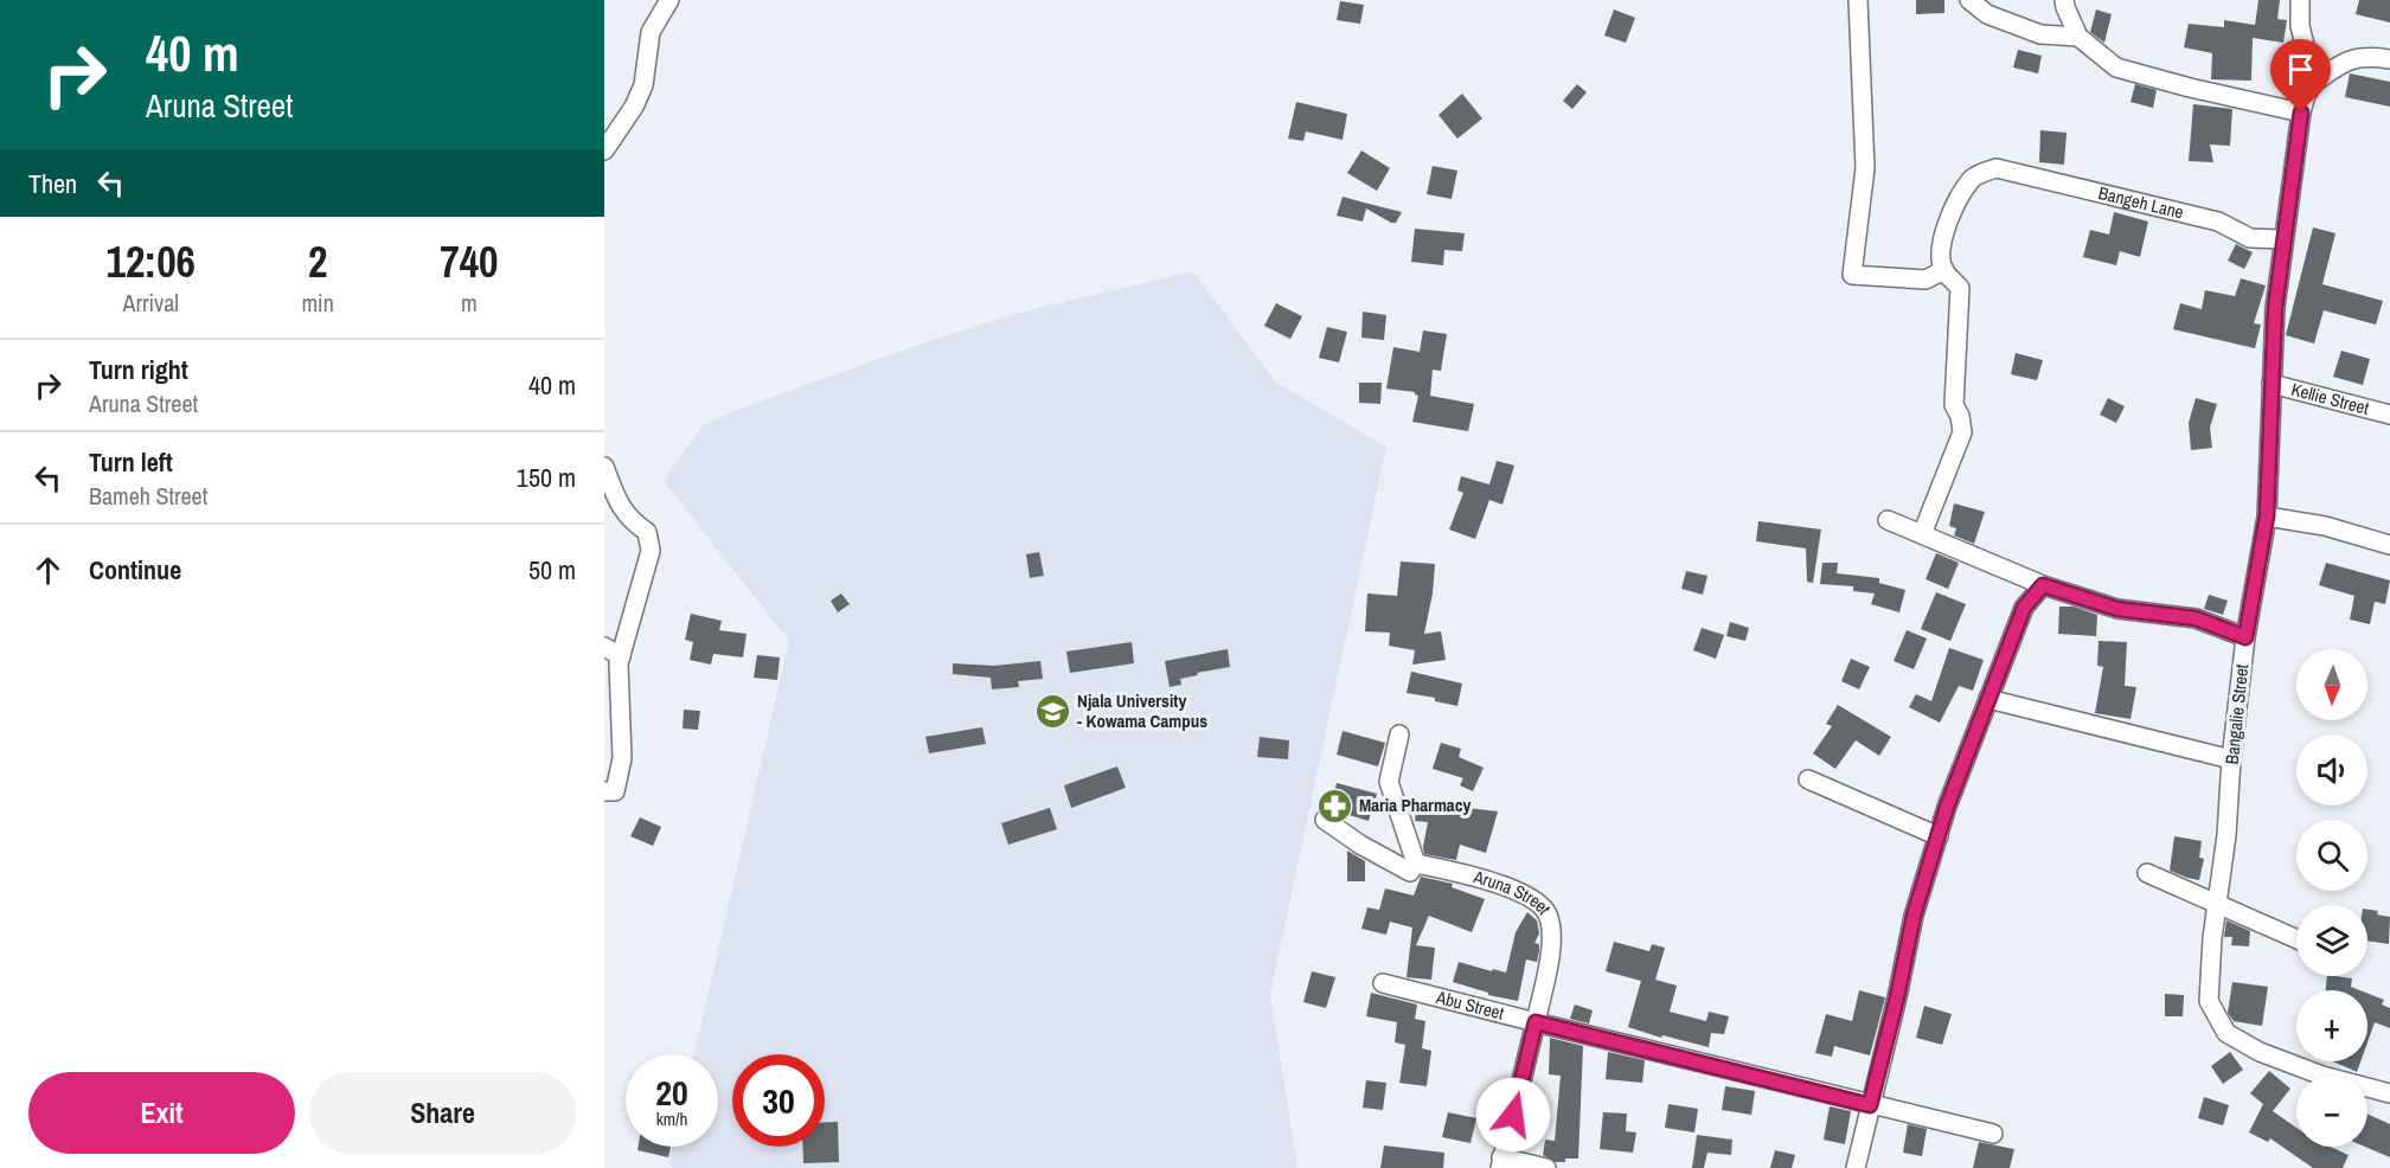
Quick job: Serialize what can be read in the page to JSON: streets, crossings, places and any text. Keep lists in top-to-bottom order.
{
  "streets": {
    "street": [
      "Bangeh Lane",
      "Kellie Street",
      "Bangalie Street",
      "Aruna Street",
      "Abu Street"
    ]
  },
  "crossings": [
    ["Bangeh Lane", "Bangalie Street"],
    ["Kellie Street", "Bangalie Street"],
    ["Aruna Street", "Abu Street"]
  ],
  "places": {
    "school or university": ["Njala University - Kowama Campus"],
    "pharmacy": ["Maria Pharmacy"]
  },
  "north": "bottom",
  "page": {
    "turn": ["40 m", "Aruna Street"],
    "then": "Then",
    "eta": [
      "12:06",
      "Arrival",
      "2",
      "min",
      "740",
      "m"
    ],
    "list": [
      {
        "name": "Turn right",
        "note": "Aruna Street",
        "value": "40 m"
      },
      {
        "name": "Turn left",
        "note": "Bameh Street",
        "value": "150 m"
      },
      {
        "name": "Continue",
        "value": "50 m"
      }
    ],
    "map_buttons": ["+", "−"],
    "speed": "20 km/h",
    "limit": "30",
    "buttons": ["Exit", "Share"]
  }
}
